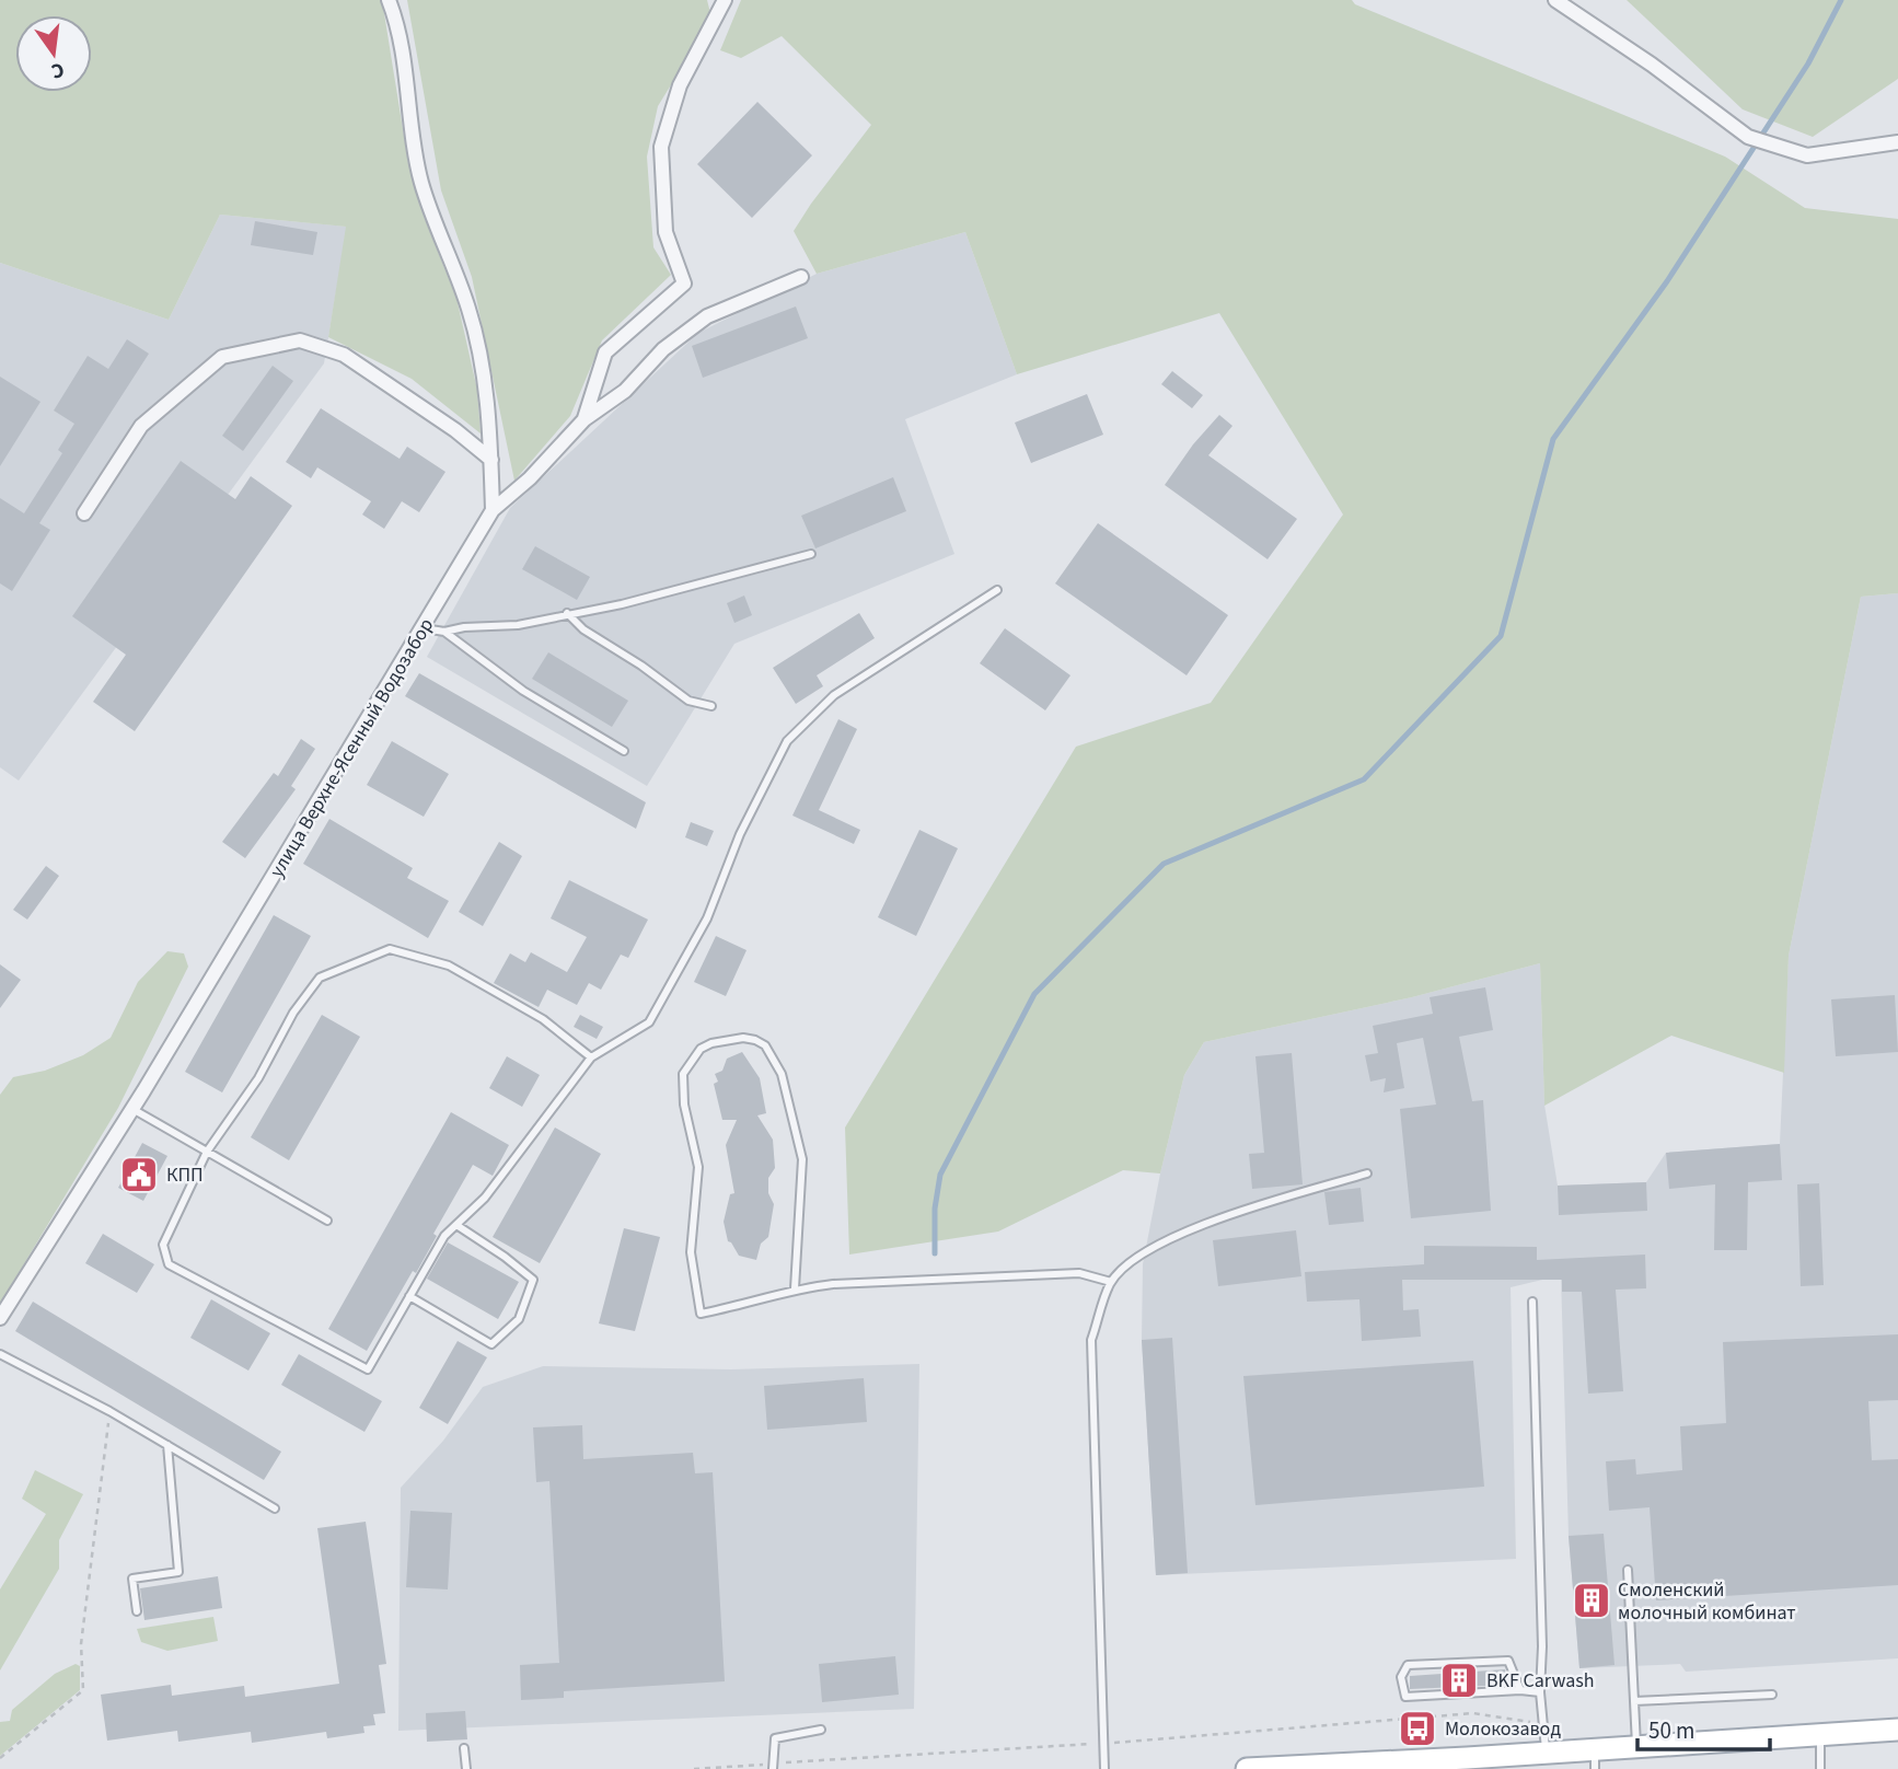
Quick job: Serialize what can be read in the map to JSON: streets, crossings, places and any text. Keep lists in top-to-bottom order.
{
  "streets": {
    "street": ["улица Верхне-Ясенный Водозабор"]
  },
  "places": {
    "public building": ["КПП"],
    "building": ["Смоленский молочный комбинат", "BKF Carwash"],
    "bus stop": ["Молокозавод"]
  },
  "scale_bar": "50 m",
  "north": "bottom"
}
